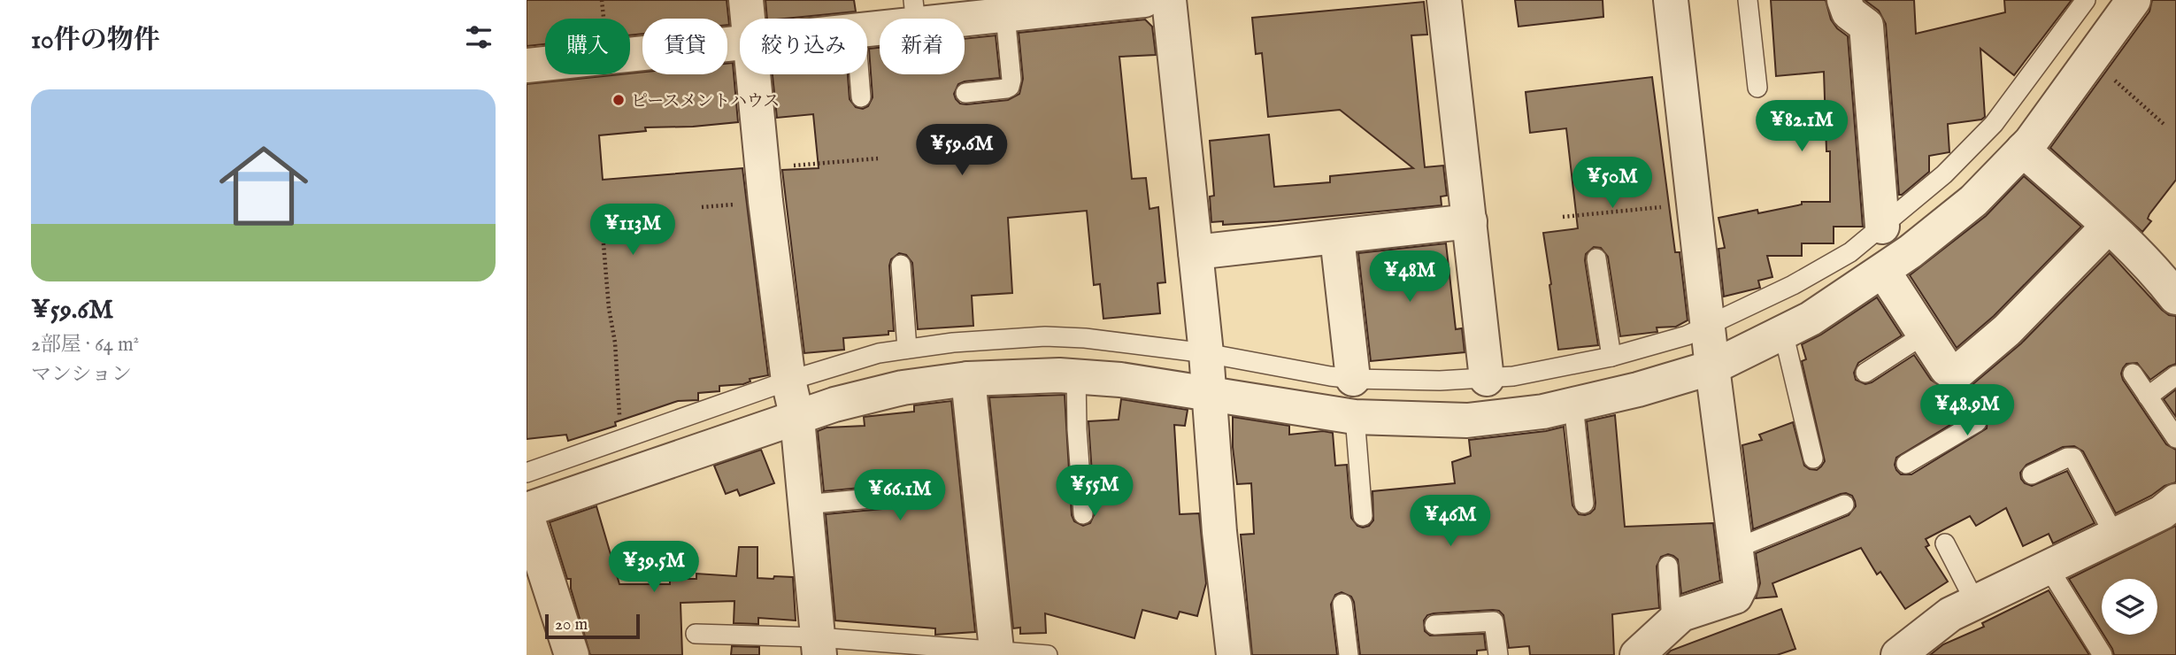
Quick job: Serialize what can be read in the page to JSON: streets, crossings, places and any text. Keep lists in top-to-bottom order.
{
  "places": ["ピースメントハウス"],
  "scale_bar": "20 m",
  "page": {
    "heading": "10件の物件",
    "chip": [
      "購入",
      "賃貸",
      "絞り込み",
      "新着"
    ],
    "list": [
      {
        "name": "¥59.6M",
        "note": "2部屋 · 64 m² · マンション"
      }
    ],
    "price": [
      "¥82.1M",
      "¥59.6M",
      "¥50M",
      "¥113M",
      "¥48M",
      "¥48.9M",
      "¥55M",
      "¥66.1M",
      "¥46M",
      "¥39.5M"
    ],
    "scale": "20 m"
  }
}
